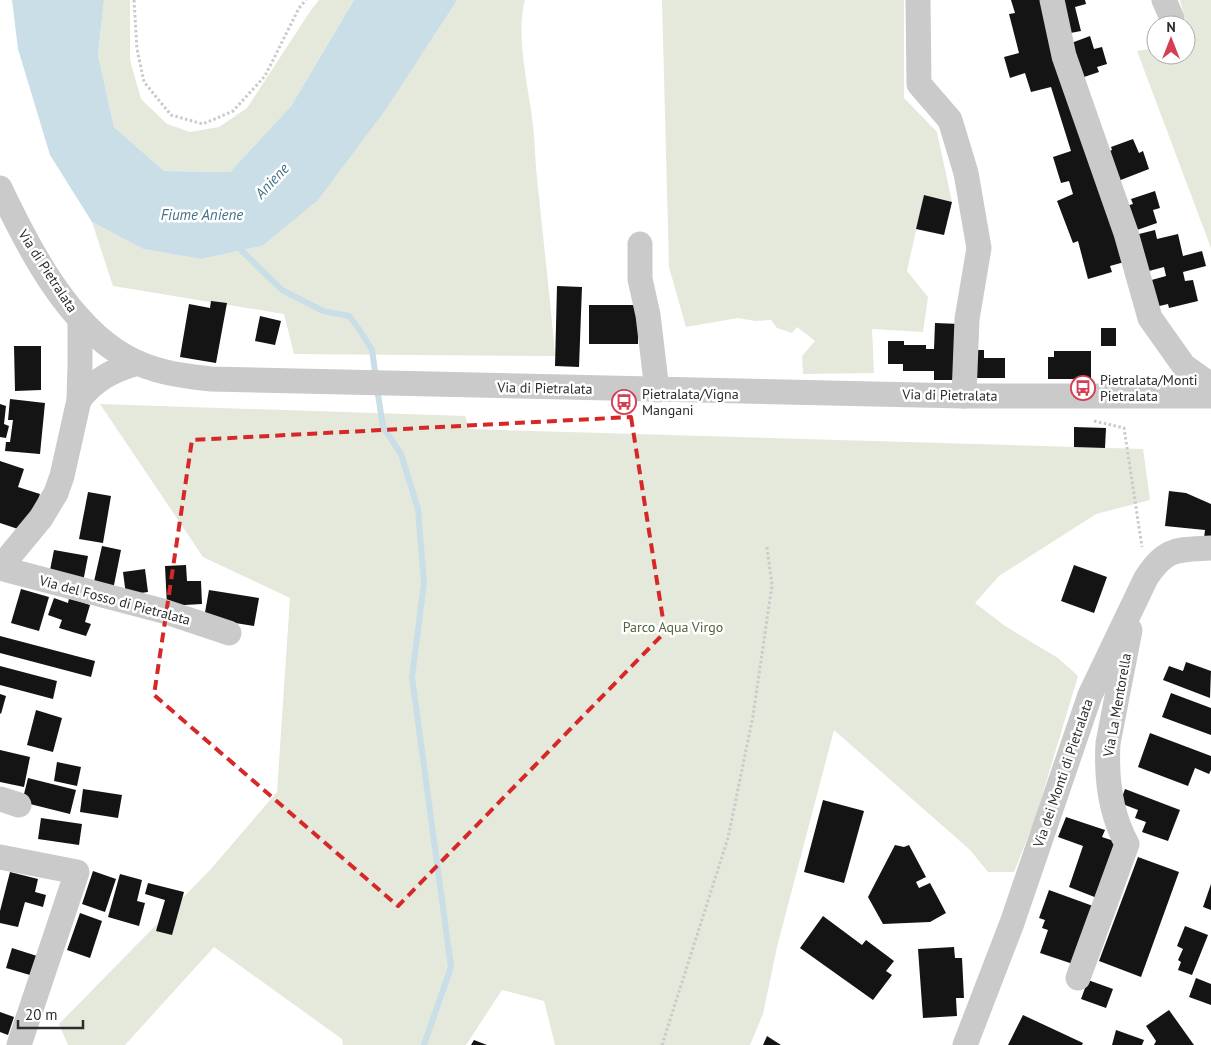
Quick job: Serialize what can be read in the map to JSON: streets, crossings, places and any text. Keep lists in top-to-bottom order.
{
  "streets": {
    "street": [
      "Via di Pietralata",
      "Via del Fosso di Pietralata",
      "Via La Mentorella",
      "Via dei Monti di Pietralata"
    ]
  },
  "crossings": [
    ["Via La Mentorella", "Via dei Monti di Pietralata"]
  ],
  "water": ["Aniene", "Fiume Aniene"],
  "parks": ["Parco Aqua Virgo"],
  "places": {
    "bus stop": ["Pietralata/Monti Pietralata", "Pietralata/Vigna Mangani"]
  },
  "scale_bar": "20 m",
  "north": "top"
}
